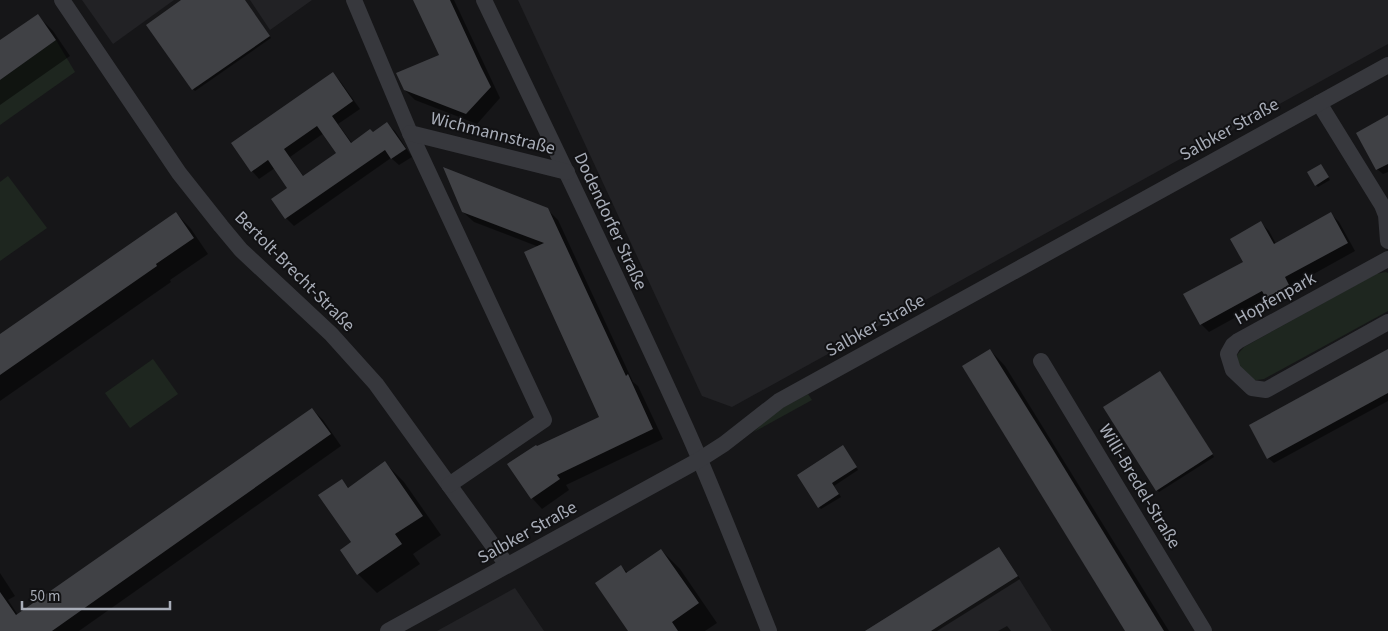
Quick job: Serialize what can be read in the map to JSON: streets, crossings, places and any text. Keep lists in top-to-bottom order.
{
  "streets": {
    "street": [
      "Salbker Straße",
      "Wichmannstraße",
      "Dodendorfer Straße",
      "Bertolt-Brecht-Straße",
      "Hopfenpark",
      "Willi-Bredel-Straße"
    ]
  },
  "crossings": [
    ["Salbker Straße", "Dodendorfer Straße"],
    ["Salbker Straße", "Bertolt-Brecht-Straße"],
    ["Wichmannstraße", "Dodendorfer Straße"]
  ],
  "scale_bar": "50 m"
}
